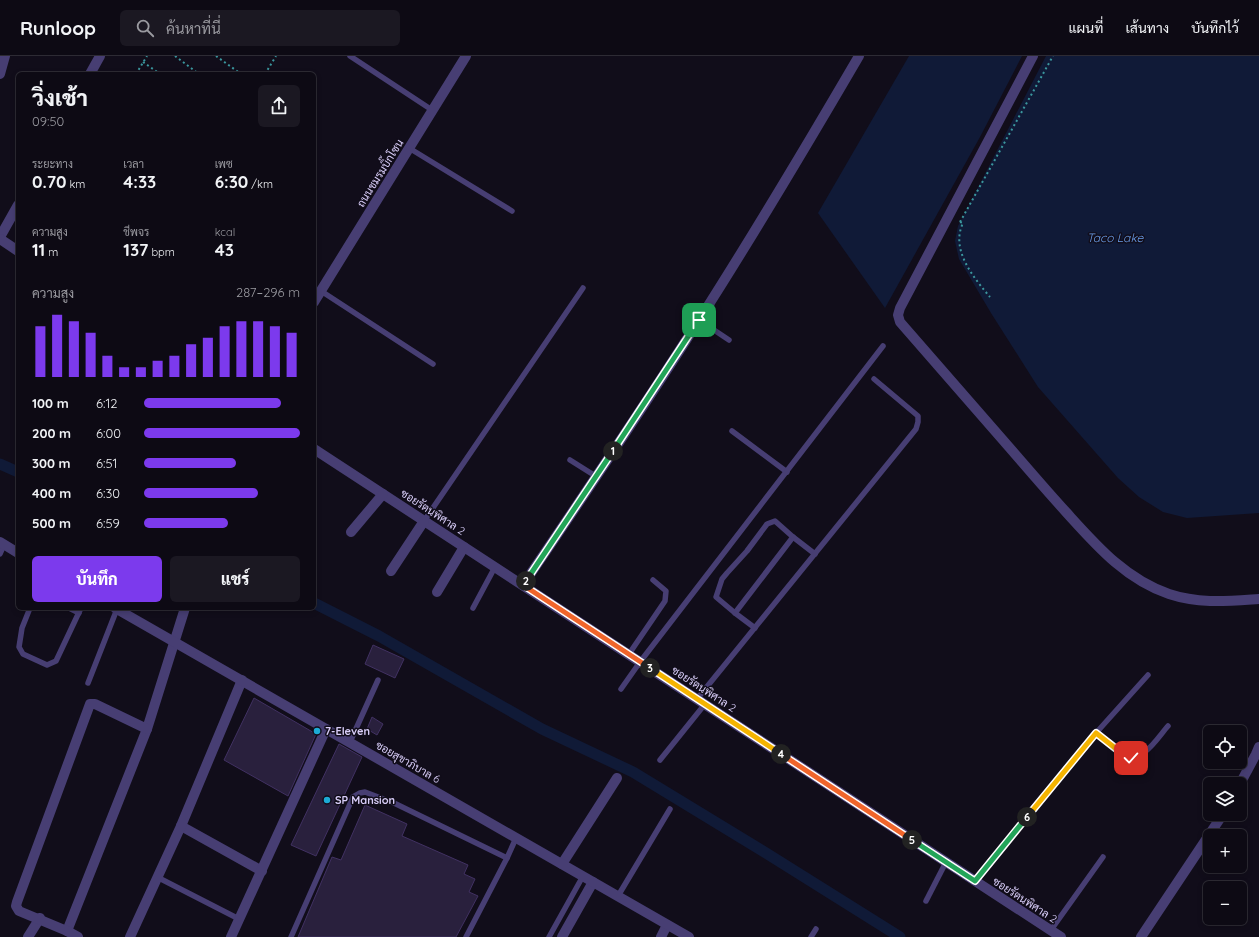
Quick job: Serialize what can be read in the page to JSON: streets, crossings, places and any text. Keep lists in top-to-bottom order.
{
  "streets": {
    "street": ["ถนนชมรมบิ๊กโซน", "ซอยรัตนพิศาล 2", "ซอยสุขาภิบาล 6"]
  },
  "water": ["Taco Lake"],
  "places": ["7-Eleven", "SP Mansion"],
  "page": {
    "header": "Runloop",
    "search": "ค้นหาที่นี่",
    "nav": ["แผนที่", "เส้นทาง", "บันทึกไว้"],
    "heading": ["วิ่งเช้า", "09:50"],
    "stats": [
      ["ระยะทาง", "0.70 km"],
      ["เวลา", "4:33"],
      ["เพซ", "6:30 /km"],
      ["ความสูง", "11 m"],
      ["ชีพจร", "137 bpm"],
      ["kcal", "43"]
    ],
    "chart": ["ความสูง", "287–296 m"],
    "list": [
      {
        "name": "100 m",
        "note": "6:12"
      },
      {
        "name": "200 m",
        "note": "6:00"
      },
      {
        "name": "300 m",
        "note": "6:51"
      },
      {
        "name": "400 m",
        "note": "6:30"
      },
      {
        "name": "500 m",
        "note": "6:59"
      }
    ],
    "pins": [
      "1",
      "2",
      "3",
      "4",
      "6",
      "5"
    ],
    "buttons": ["บันทึก", "แชร์"],
    "map_buttons": ["+", "−"]
  }
}
